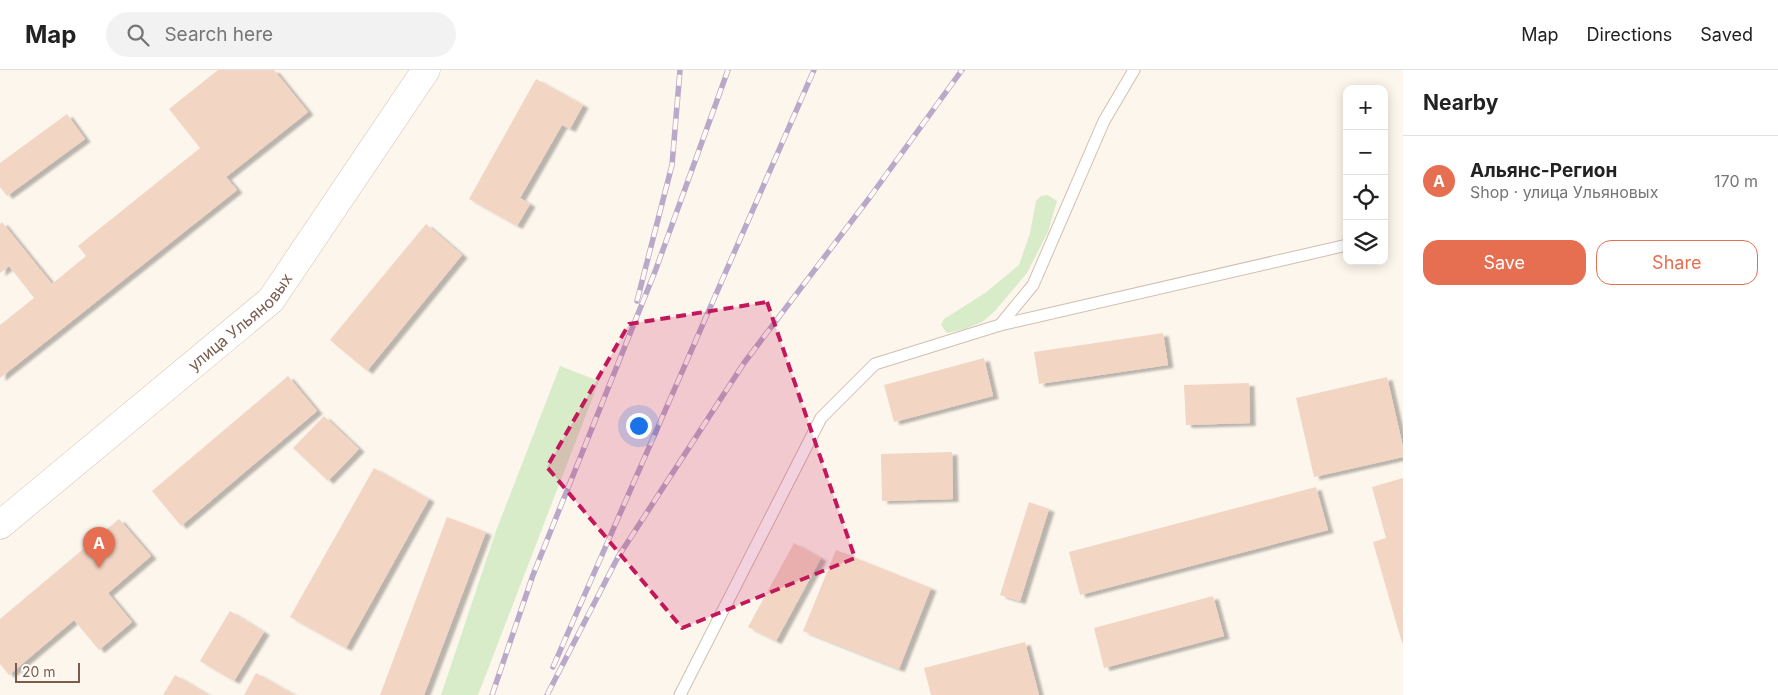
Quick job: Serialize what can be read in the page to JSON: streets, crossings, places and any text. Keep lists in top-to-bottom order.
{
  "streets": {
    "street": ["улица Ульяновых"]
  },
  "scale_bar": "20 m",
  "page": {
    "header": "Map",
    "search": "Search here",
    "nav": ["Map", "Directions", "Saved"],
    "heading": "Nearby",
    "map_buttons": ["+", "−"],
    "list": [
      {
        "mark": "A",
        "name": "Альянс-Регион",
        "note": "Shop · улица Ульяновых",
        "value": "170 m"
      }
    ],
    "buttons": ["Save", "Share"],
    "pins": "A",
    "scale": "20 m"
  }
}
